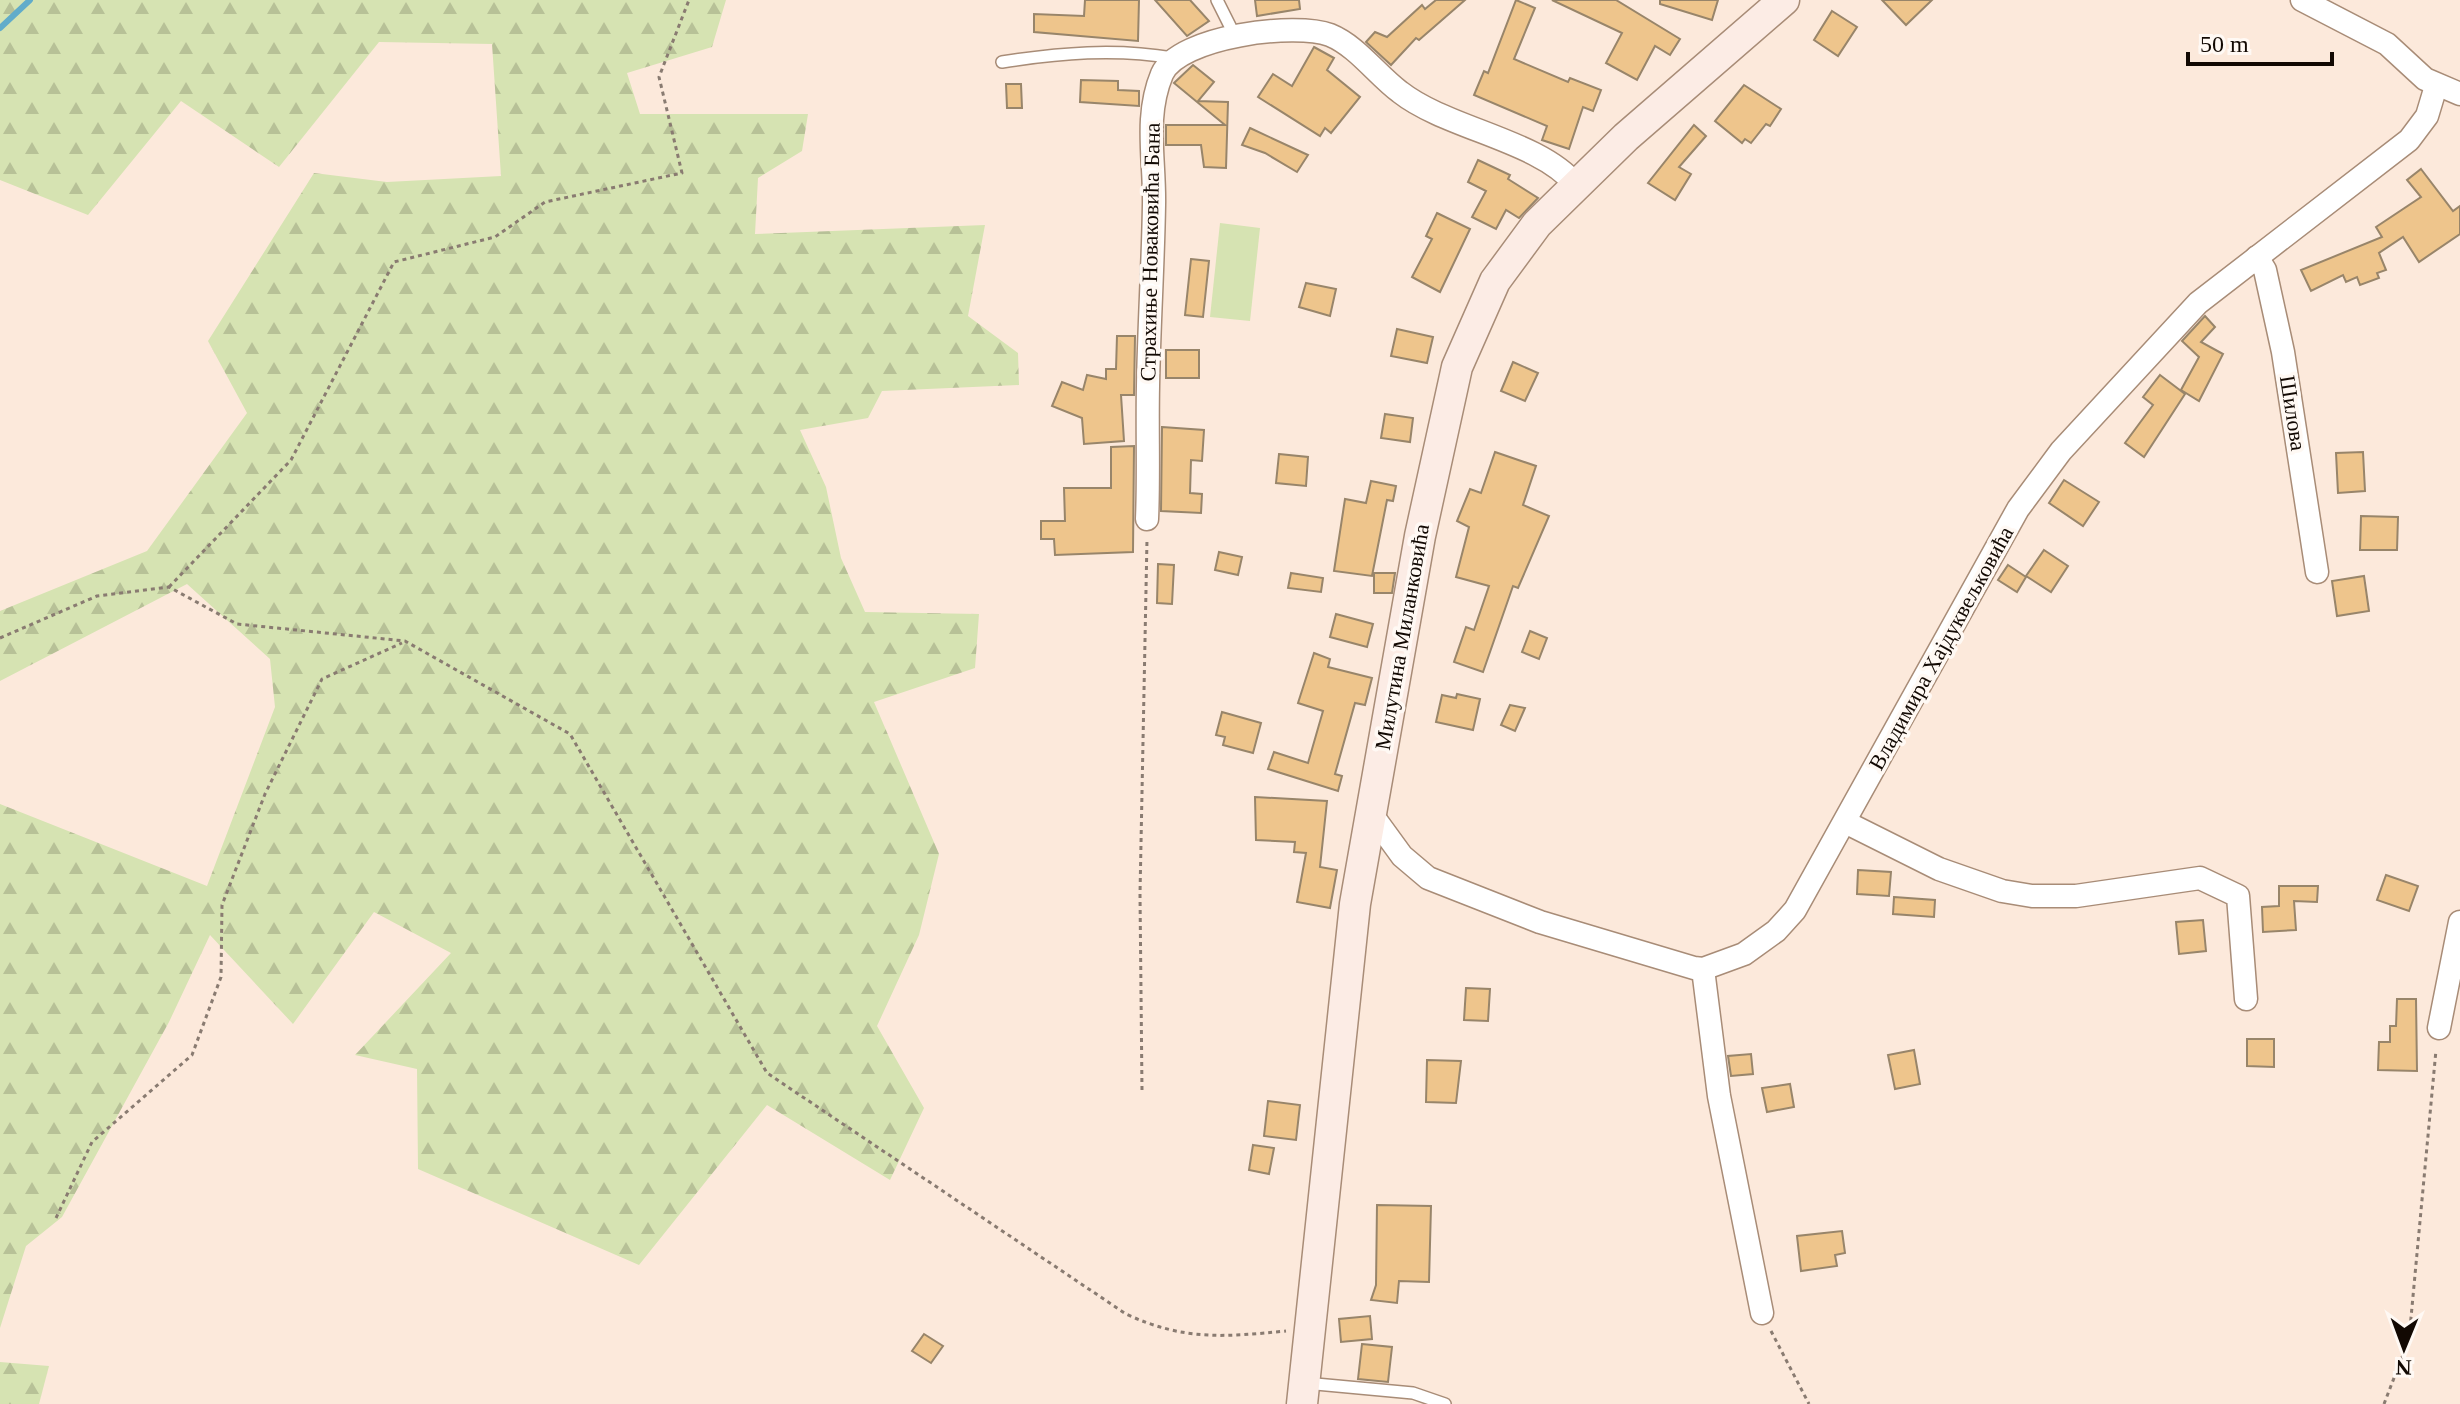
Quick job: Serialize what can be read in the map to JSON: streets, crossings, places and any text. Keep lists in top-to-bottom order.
{
  "streets": {
    "main road": ["Милутина Миланковића"],
    "street": ["Страхиње Новаковића Бана", "Шилова", "Владимира Хајдуквељковића"]
  },
  "crossings": [
    ["Шилова", "Владимира Хајдуквељковића"]
  ],
  "scale_bar": "50 m",
  "north": "bottom"
}
